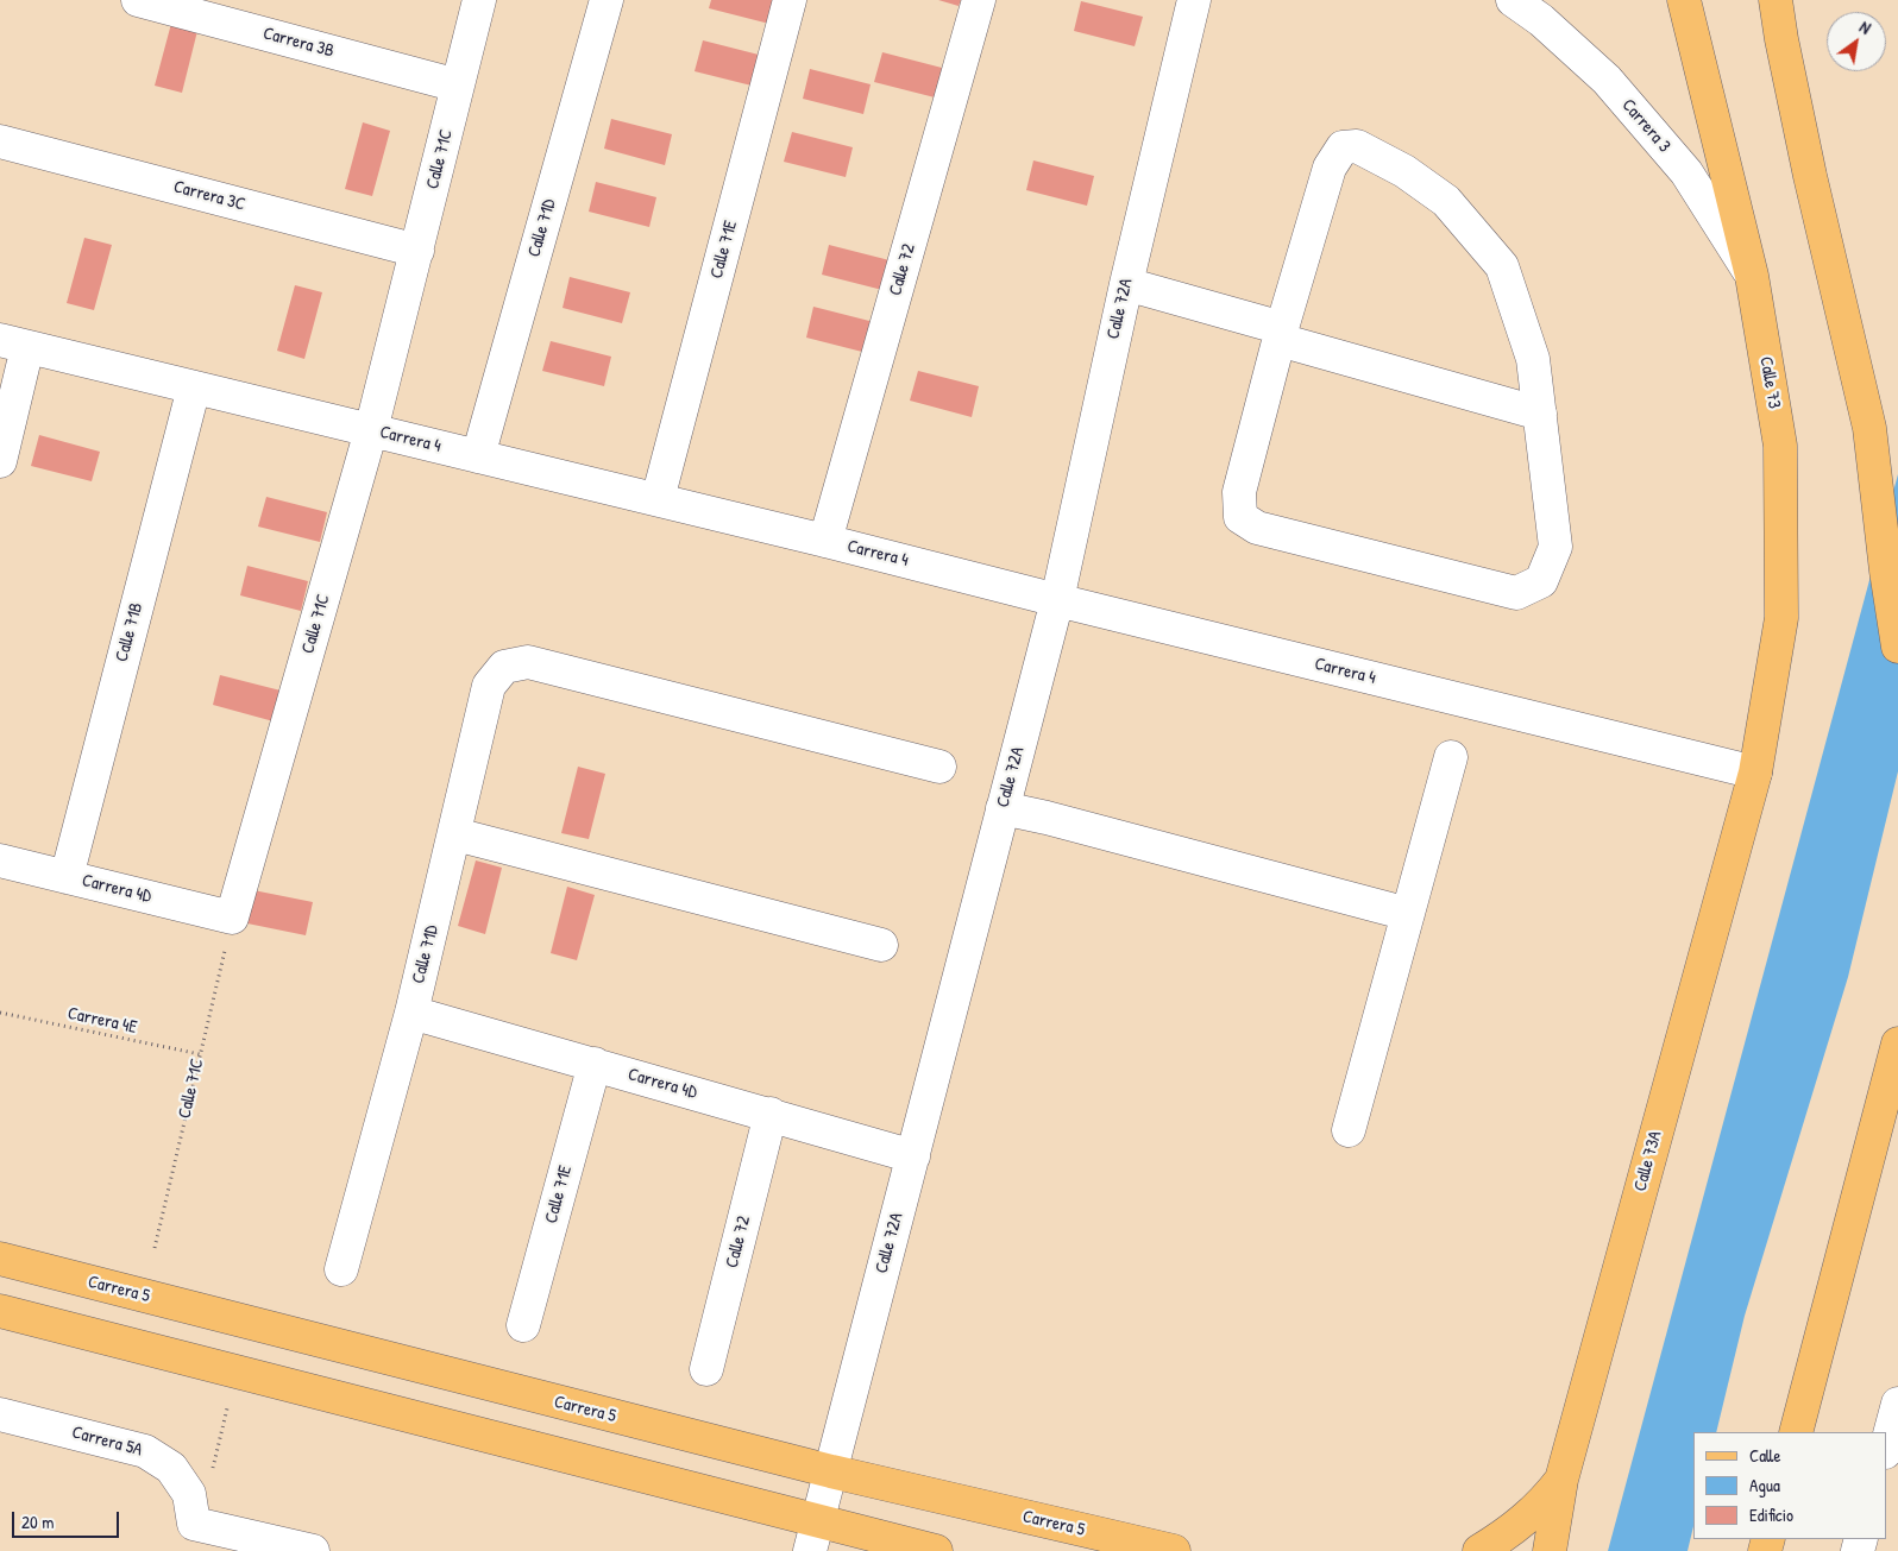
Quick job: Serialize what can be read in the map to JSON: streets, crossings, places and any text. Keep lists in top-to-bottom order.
{
  "streets": {
    "main road": ["Calle 73", "Calle 73A", "Carrera 5"],
    "street": [
      "Carrera 3B",
      "Carrera 3",
      "Calle 71C",
      "Carrera 3C",
      "Calle 71D",
      "Calle 71E",
      "Calle 72",
      "Calle 72A",
      "Carrera 4",
      "Calle 71B",
      "Carrera 4D",
      "Carrera 5A"
    ],
    "path": ["Carrera 4E"]
  },
  "crossings": [
    ["Carrera 3B", "Calle 71C"],
    ["Carrera 3", "Calle 73"],
    ["Calle 71C", "Carrera 3C"],
    ["Calle 71C", "Carrera 4"],
    ["Calle 71C", "Carrera 4D"],
    ["Calle 71C", "Carrera 4E"],
    ["Calle 71D", "Carrera 4"],
    ["Calle 71D", "Carrera 4D"],
    ["Calle 71E", "Carrera 4"],
    ["Calle 71E", "Carrera 4D"],
    ["Calle 72", "Carrera 4"],
    ["Calle 72", "Carrera 4D"],
    ["Calle 72A", "Carrera 4"],
    ["Calle 72A", "Carrera 4D"],
    ["Calle 72A", "Carrera 5"],
    ["Calle 73", "Carrera 4"],
    ["Calle 73", "Calle 73A"],
    ["Carrera 4", "Calle 71B"],
    ["Carrera 4", "Calle 73A"],
    ["Calle 71B", "Carrera 4D"]
  ],
  "legend": ["Calle", "Agua", "Edificio"],
  "scale_bar": "20 m",
  "north": "top right"
}
